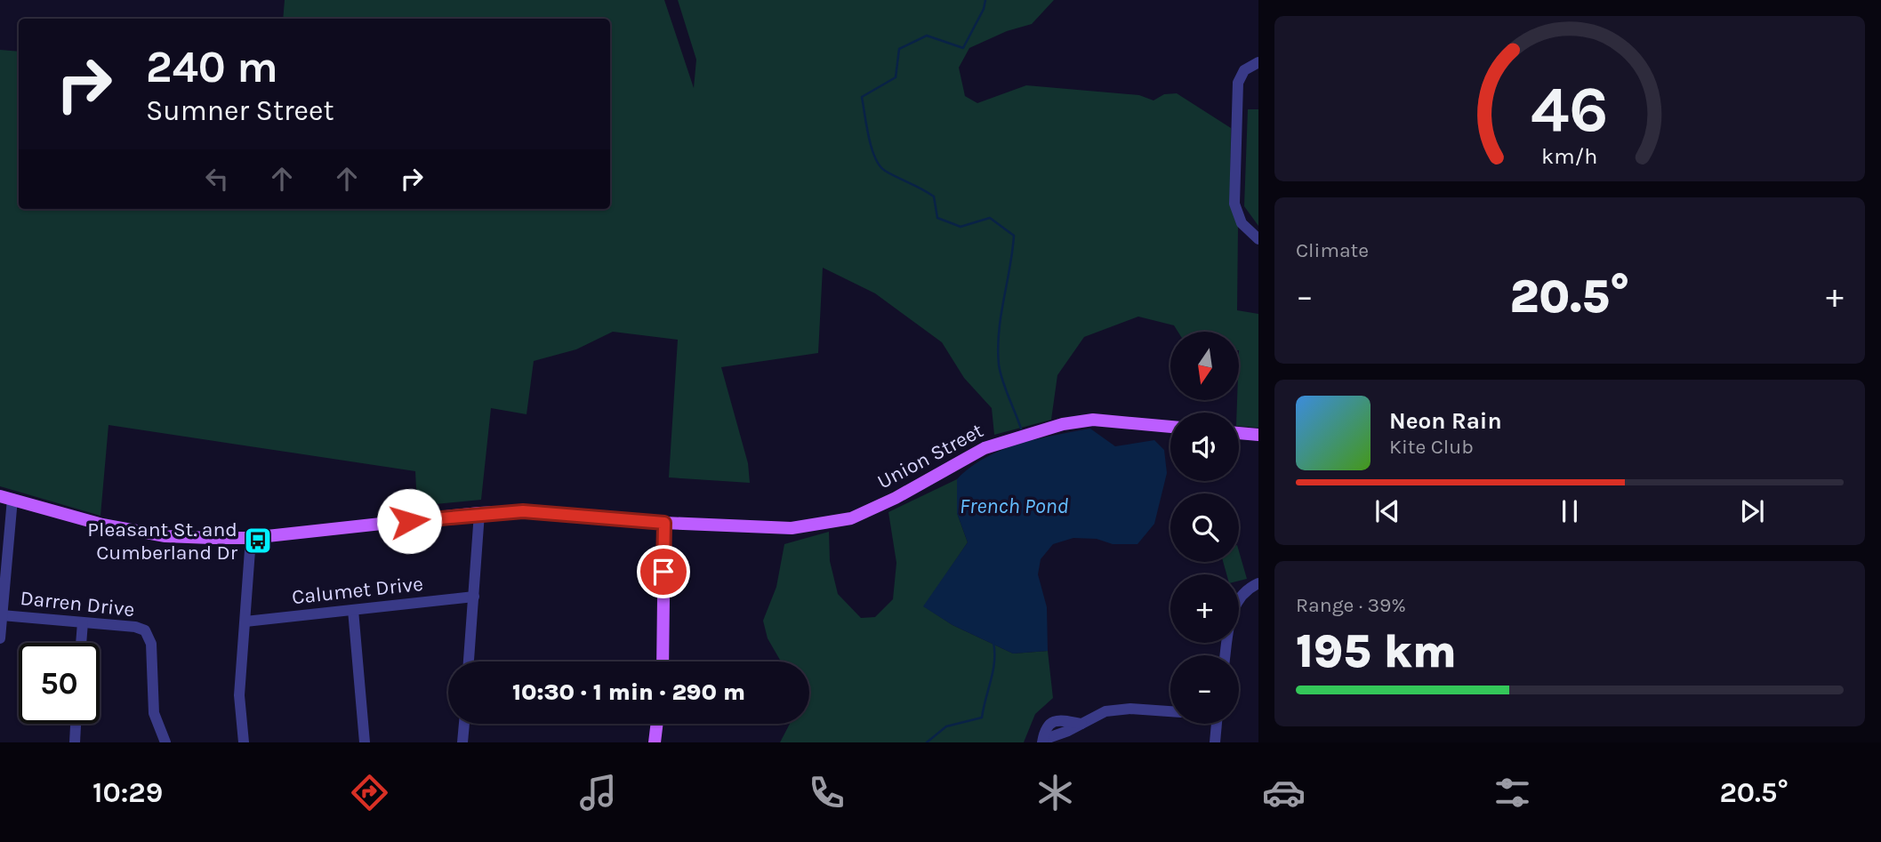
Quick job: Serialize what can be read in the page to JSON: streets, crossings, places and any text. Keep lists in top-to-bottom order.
{
  "streets": {
    "main road": ["Union Street"],
    "street": ["Calumet Drive", "Darren Drive"]
  },
  "water": ["French Pond"],
  "places": {
    "bus stop": ["Pleasant St. and Cumberland Dr"]
  },
  "north": "bottom",
  "page": {
    "turn": ["240 m", "Sumner Street"],
    "tile": [
      "Climate",
      ["Range · 39%", "195 km"]
    ],
    "heat": ["−", "20.5°", "+"],
    "map_buttons": ["+", "−"],
    "song": ["Neon Rain", "Kite Club"],
    "limit": "50",
    "trip": "10:30 · 1 min · 290 m",
    "tabs": ["10:29", "20.5°"],
    "gauge": ["46", "km/h"]
  }
}
